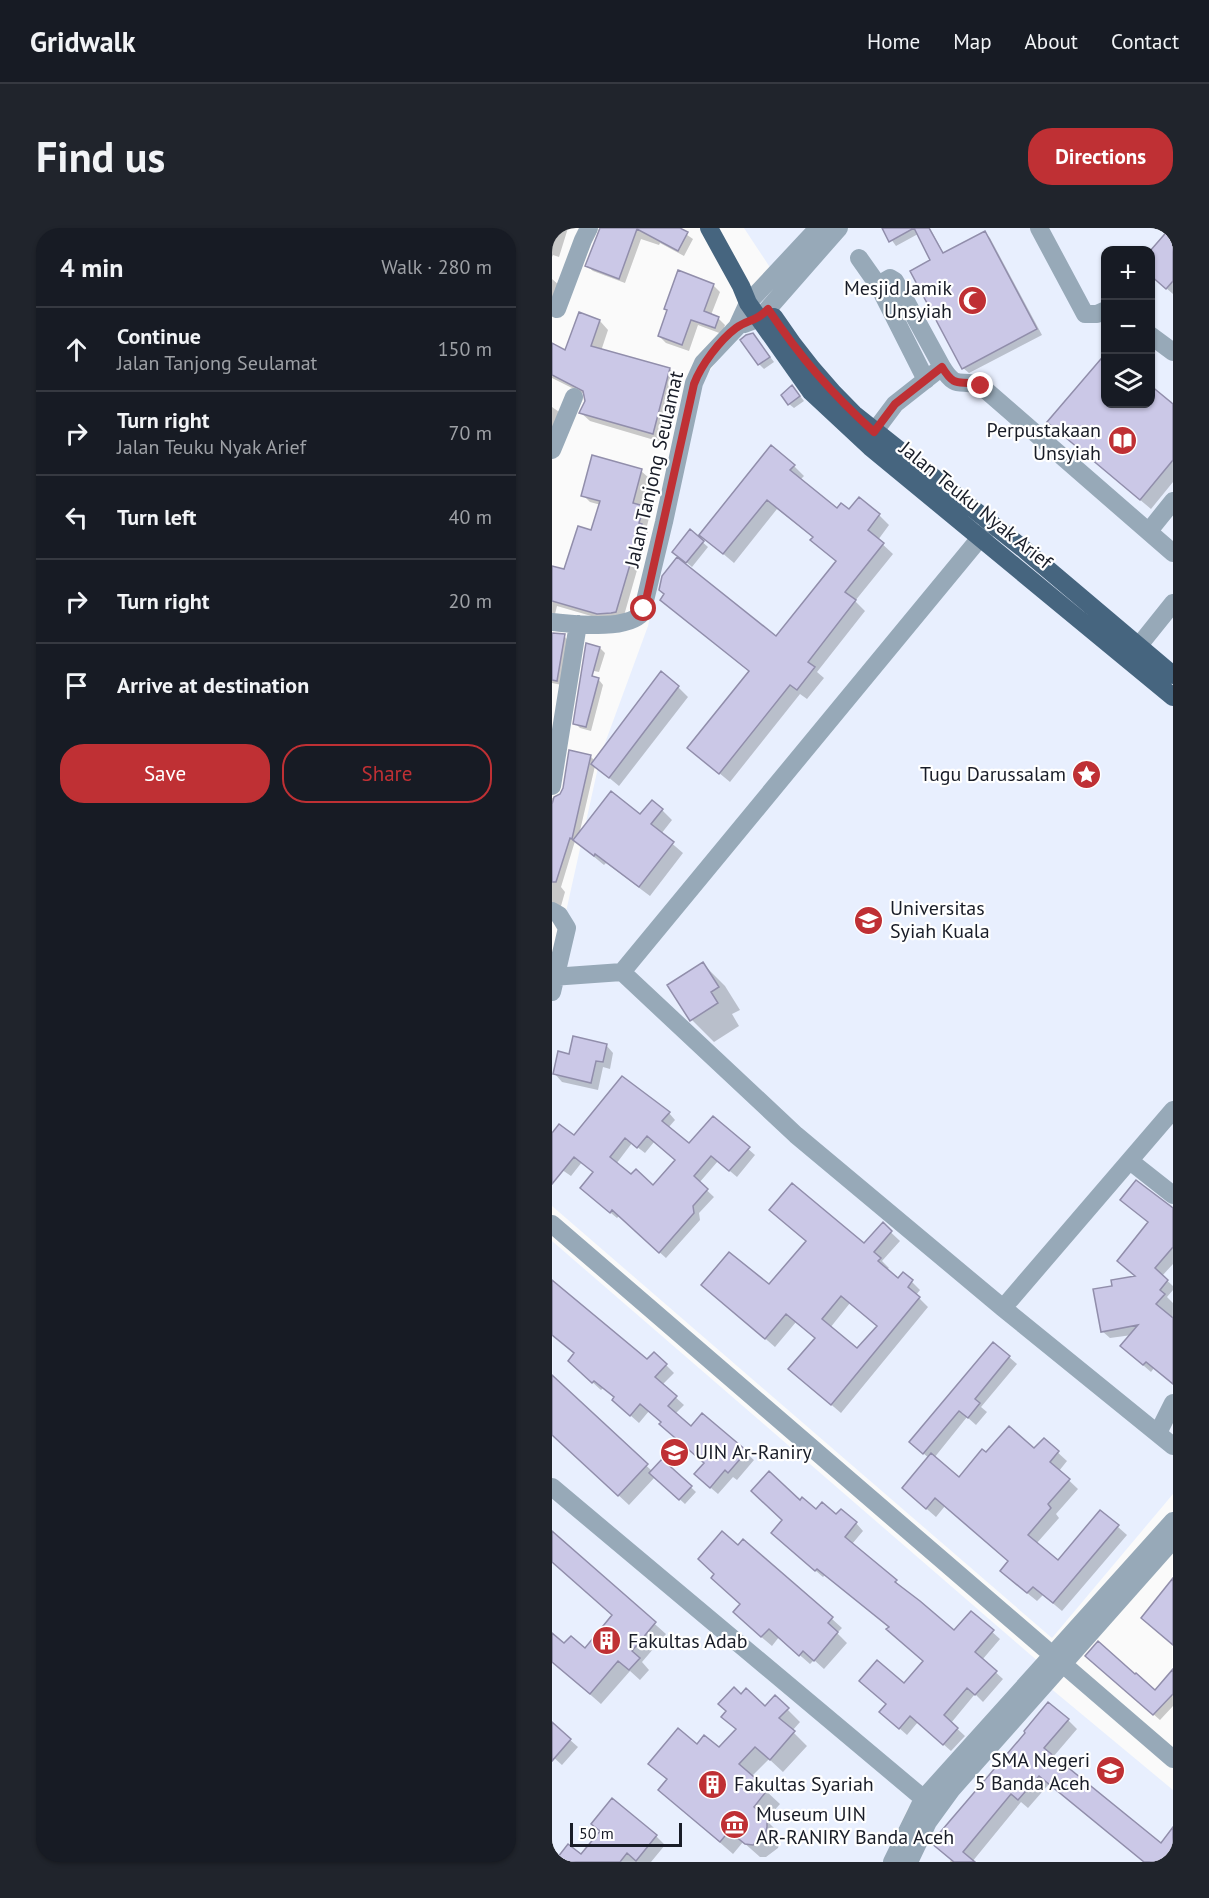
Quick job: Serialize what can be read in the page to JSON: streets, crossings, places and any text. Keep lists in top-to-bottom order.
{
  "streets": {
    "main road": ["Jalan Teuku Nyak Arief"],
    "street": ["Jalan Tanjong Seulamat"]
  },
  "crossings": [
    ["Jalan Tanjong Seulamat", "Jalan Teuku Nyak Arief"]
  ],
  "places": {
    "mosque": ["Mesjid Jamik Unsyiah"],
    "library": ["Perpustakaan Unsyiah"],
    "place": ["Tugu Darussalam"],
    "school or university": ["Universitas Syiah Kuala", "UIN Ar-Raniry", "SMA Negeri 5 Banda Aceh"],
    "building": ["Fakultas Adab", "Fakultas Syariah"],
    "museum": ["Museum UIN AR-RANIRY Banda Aceh"]
  },
  "scale_bar": "50 m",
  "page": {
    "header": "Gridwalk",
    "nav": [
      "Home",
      "Map",
      "About",
      "Contact"
    ],
    "buttons": [
      "Directions",
      ["Save", "Share"]
    ],
    "title": "Find us",
    "heading": ["4 min", "Walk · 280 m"],
    "map_buttons": ["+", "−"],
    "list": [
      ["Continue", "Jalan Tanjong Seulamat", "150 m"],
      ["Turn right", "Jalan Teuku Nyak Arief", "70 m"],
      ["Turn left", "40 m"],
      ["Turn right", "20 m"],
      "Arrive at destination"
    ],
    "scale": "50 m"
  }
}
